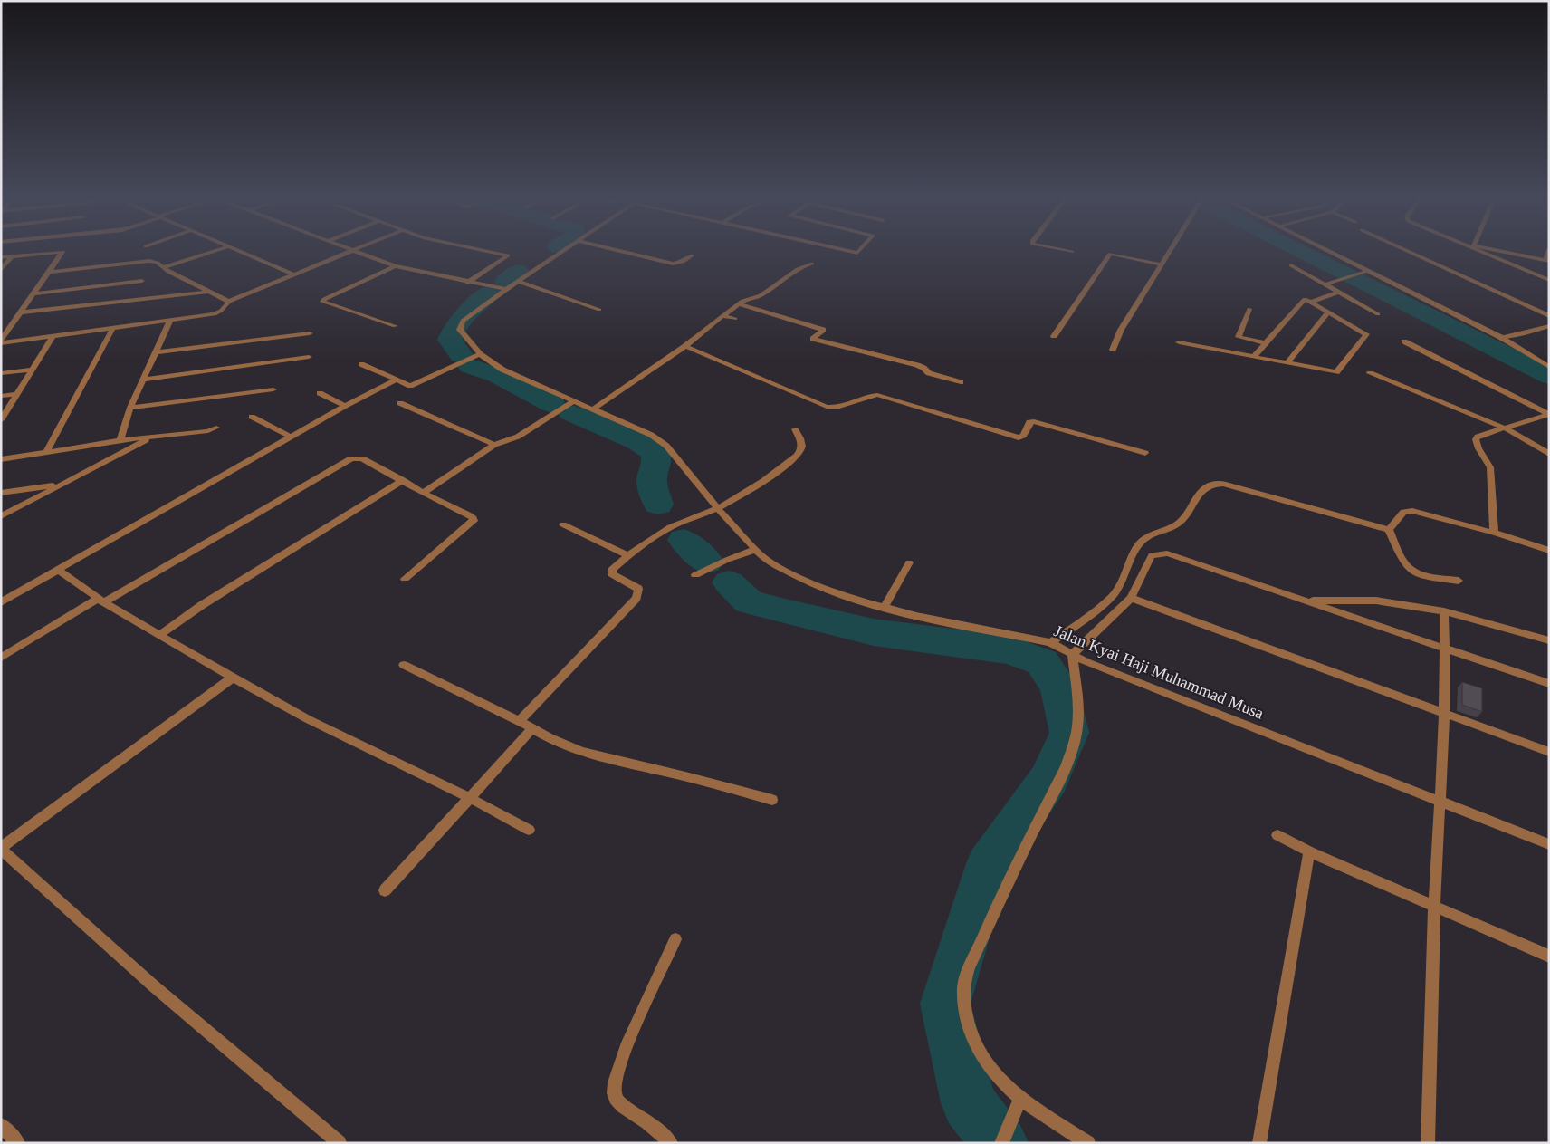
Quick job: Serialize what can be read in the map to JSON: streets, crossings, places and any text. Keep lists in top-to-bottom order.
{
  "streets": {
    "street": ["Jalan Kyai Haji Muhammad Musa"]
  }
}
